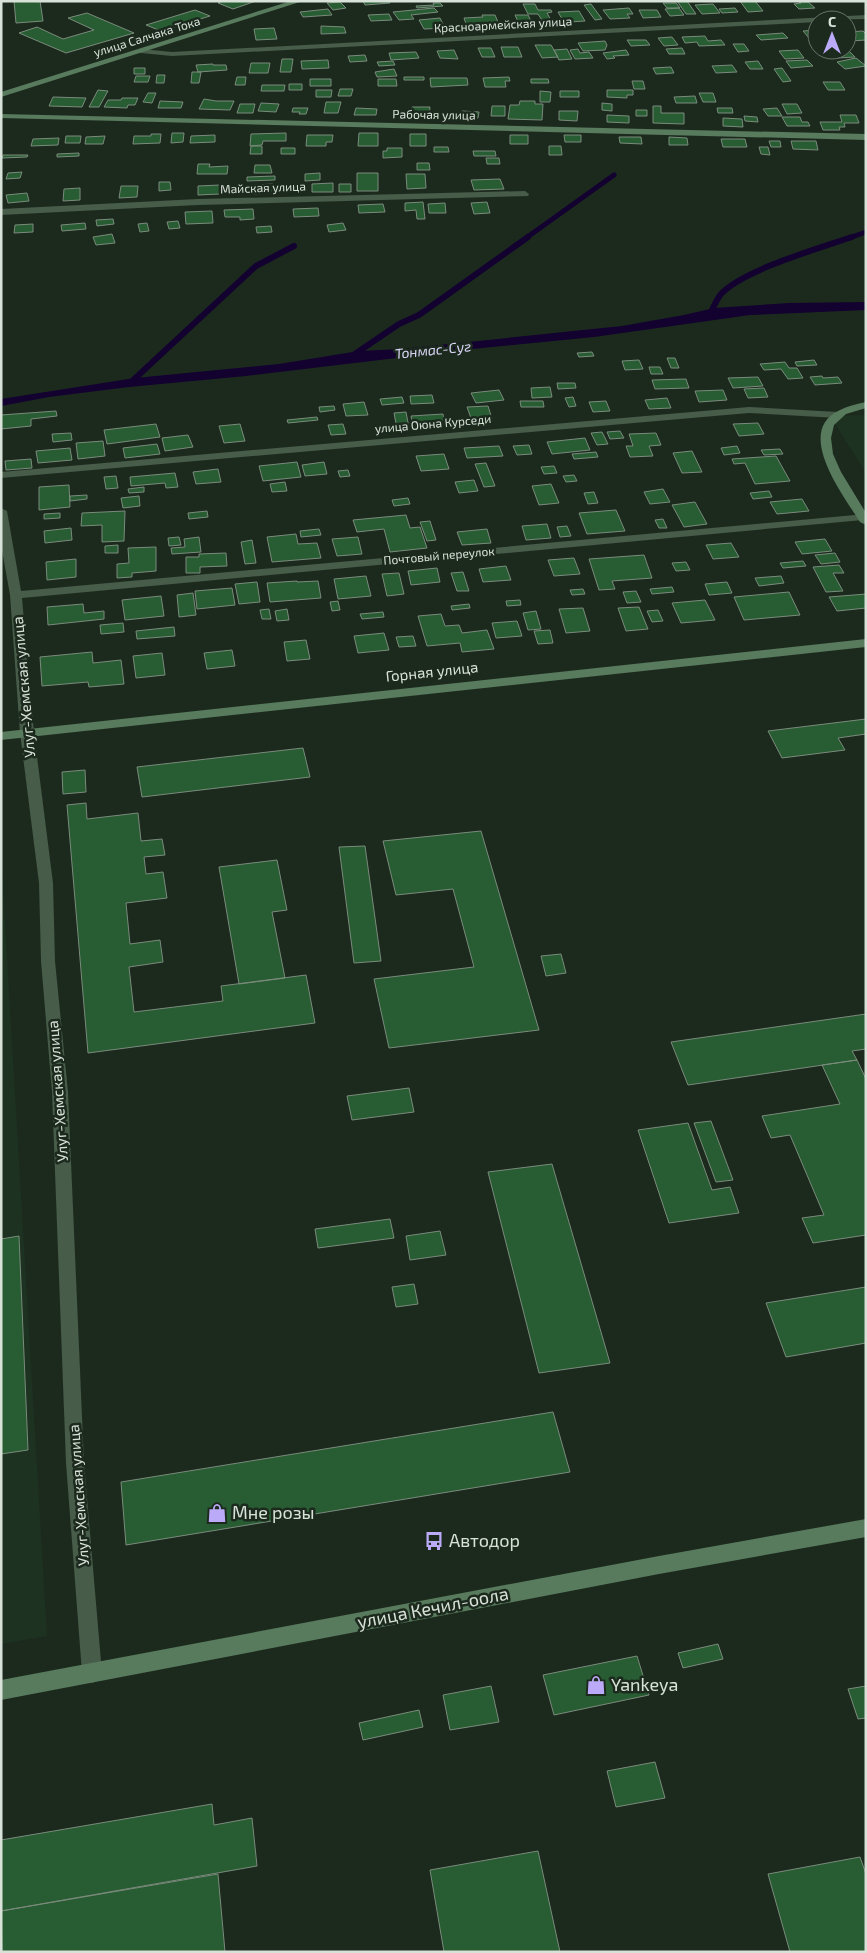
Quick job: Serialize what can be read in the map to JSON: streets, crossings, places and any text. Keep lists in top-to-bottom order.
{
  "streets": {
    "street": [
      "Красноармейская улица",
      "улица Салчака Тока",
      "Рабочая улица",
      "Майская улица",
      "улица Оюна Курседи",
      "Почтовый переулок",
      "Горная улица",
      "Улуг-Хемская улица",
      "улица Кечил-оола"
    ]
  },
  "crossings": [
    ["Красноармейская улица", "улица Салчака Тока"],
    ["Почтовый переулок", "Улуг-Хемская улица"],
    ["Горная улица", "Улуг-Хемская улица"],
    ["Улуг-Хемская улица", "улица Кечил-оола"]
  ],
  "water": ["Тонмас-Суг"],
  "places": {
    "shop": ["Мне розы", "Yankeya"],
    "bus stop": ["Автодор"]
  },
  "north": "top"
}
